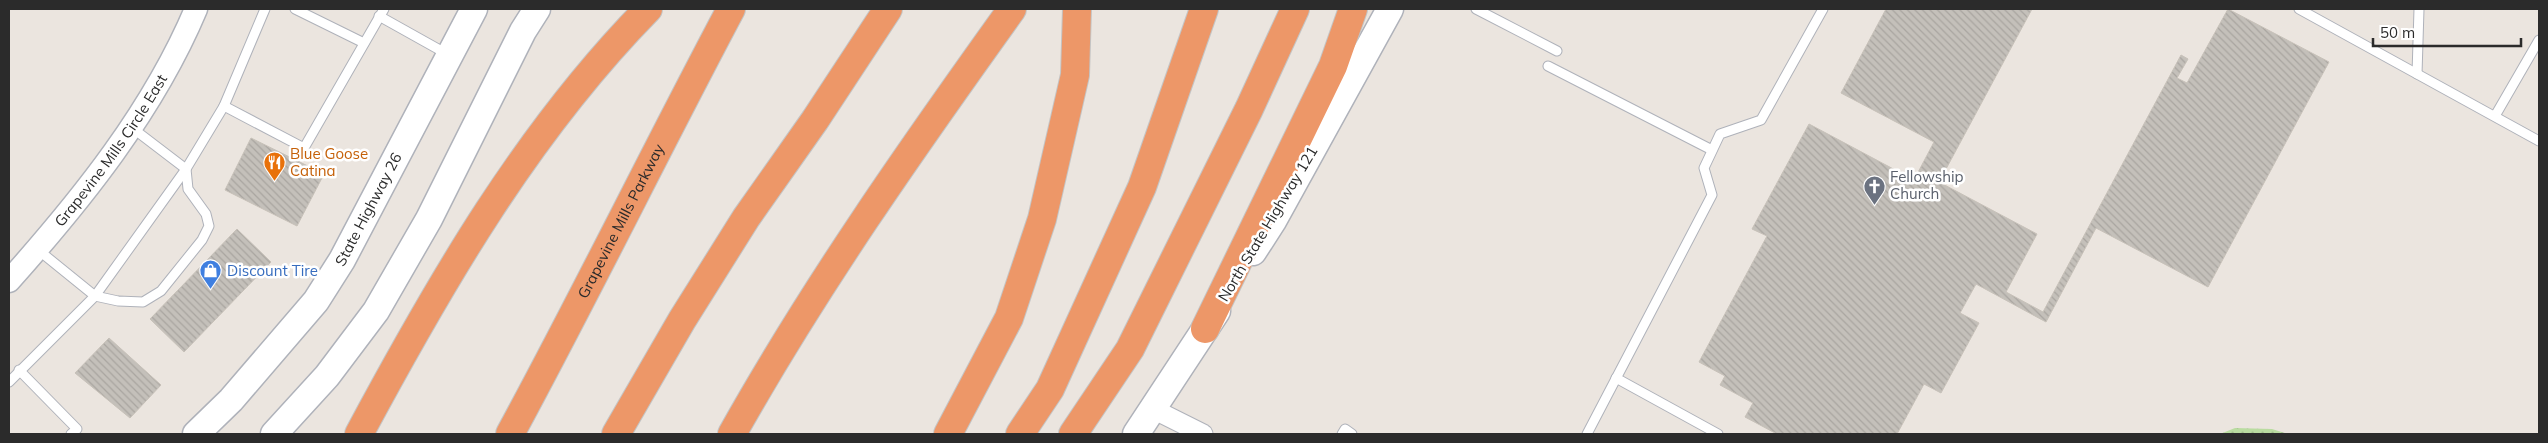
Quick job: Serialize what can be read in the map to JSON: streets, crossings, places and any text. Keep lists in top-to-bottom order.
{
  "streets": {
    "highway": ["Grapevine Mills Parkway"],
    "main road": ["State Highway 26", "North State Highway 121"],
    "street": ["Grapevine Mills Circle East"]
  },
  "places": {
    "restaurant": ["Blue Goose Catina"],
    "church": ["Fellowship Church"],
    "shop": ["Discount Tire"]
  },
  "scale_bar": "50 m"
}
